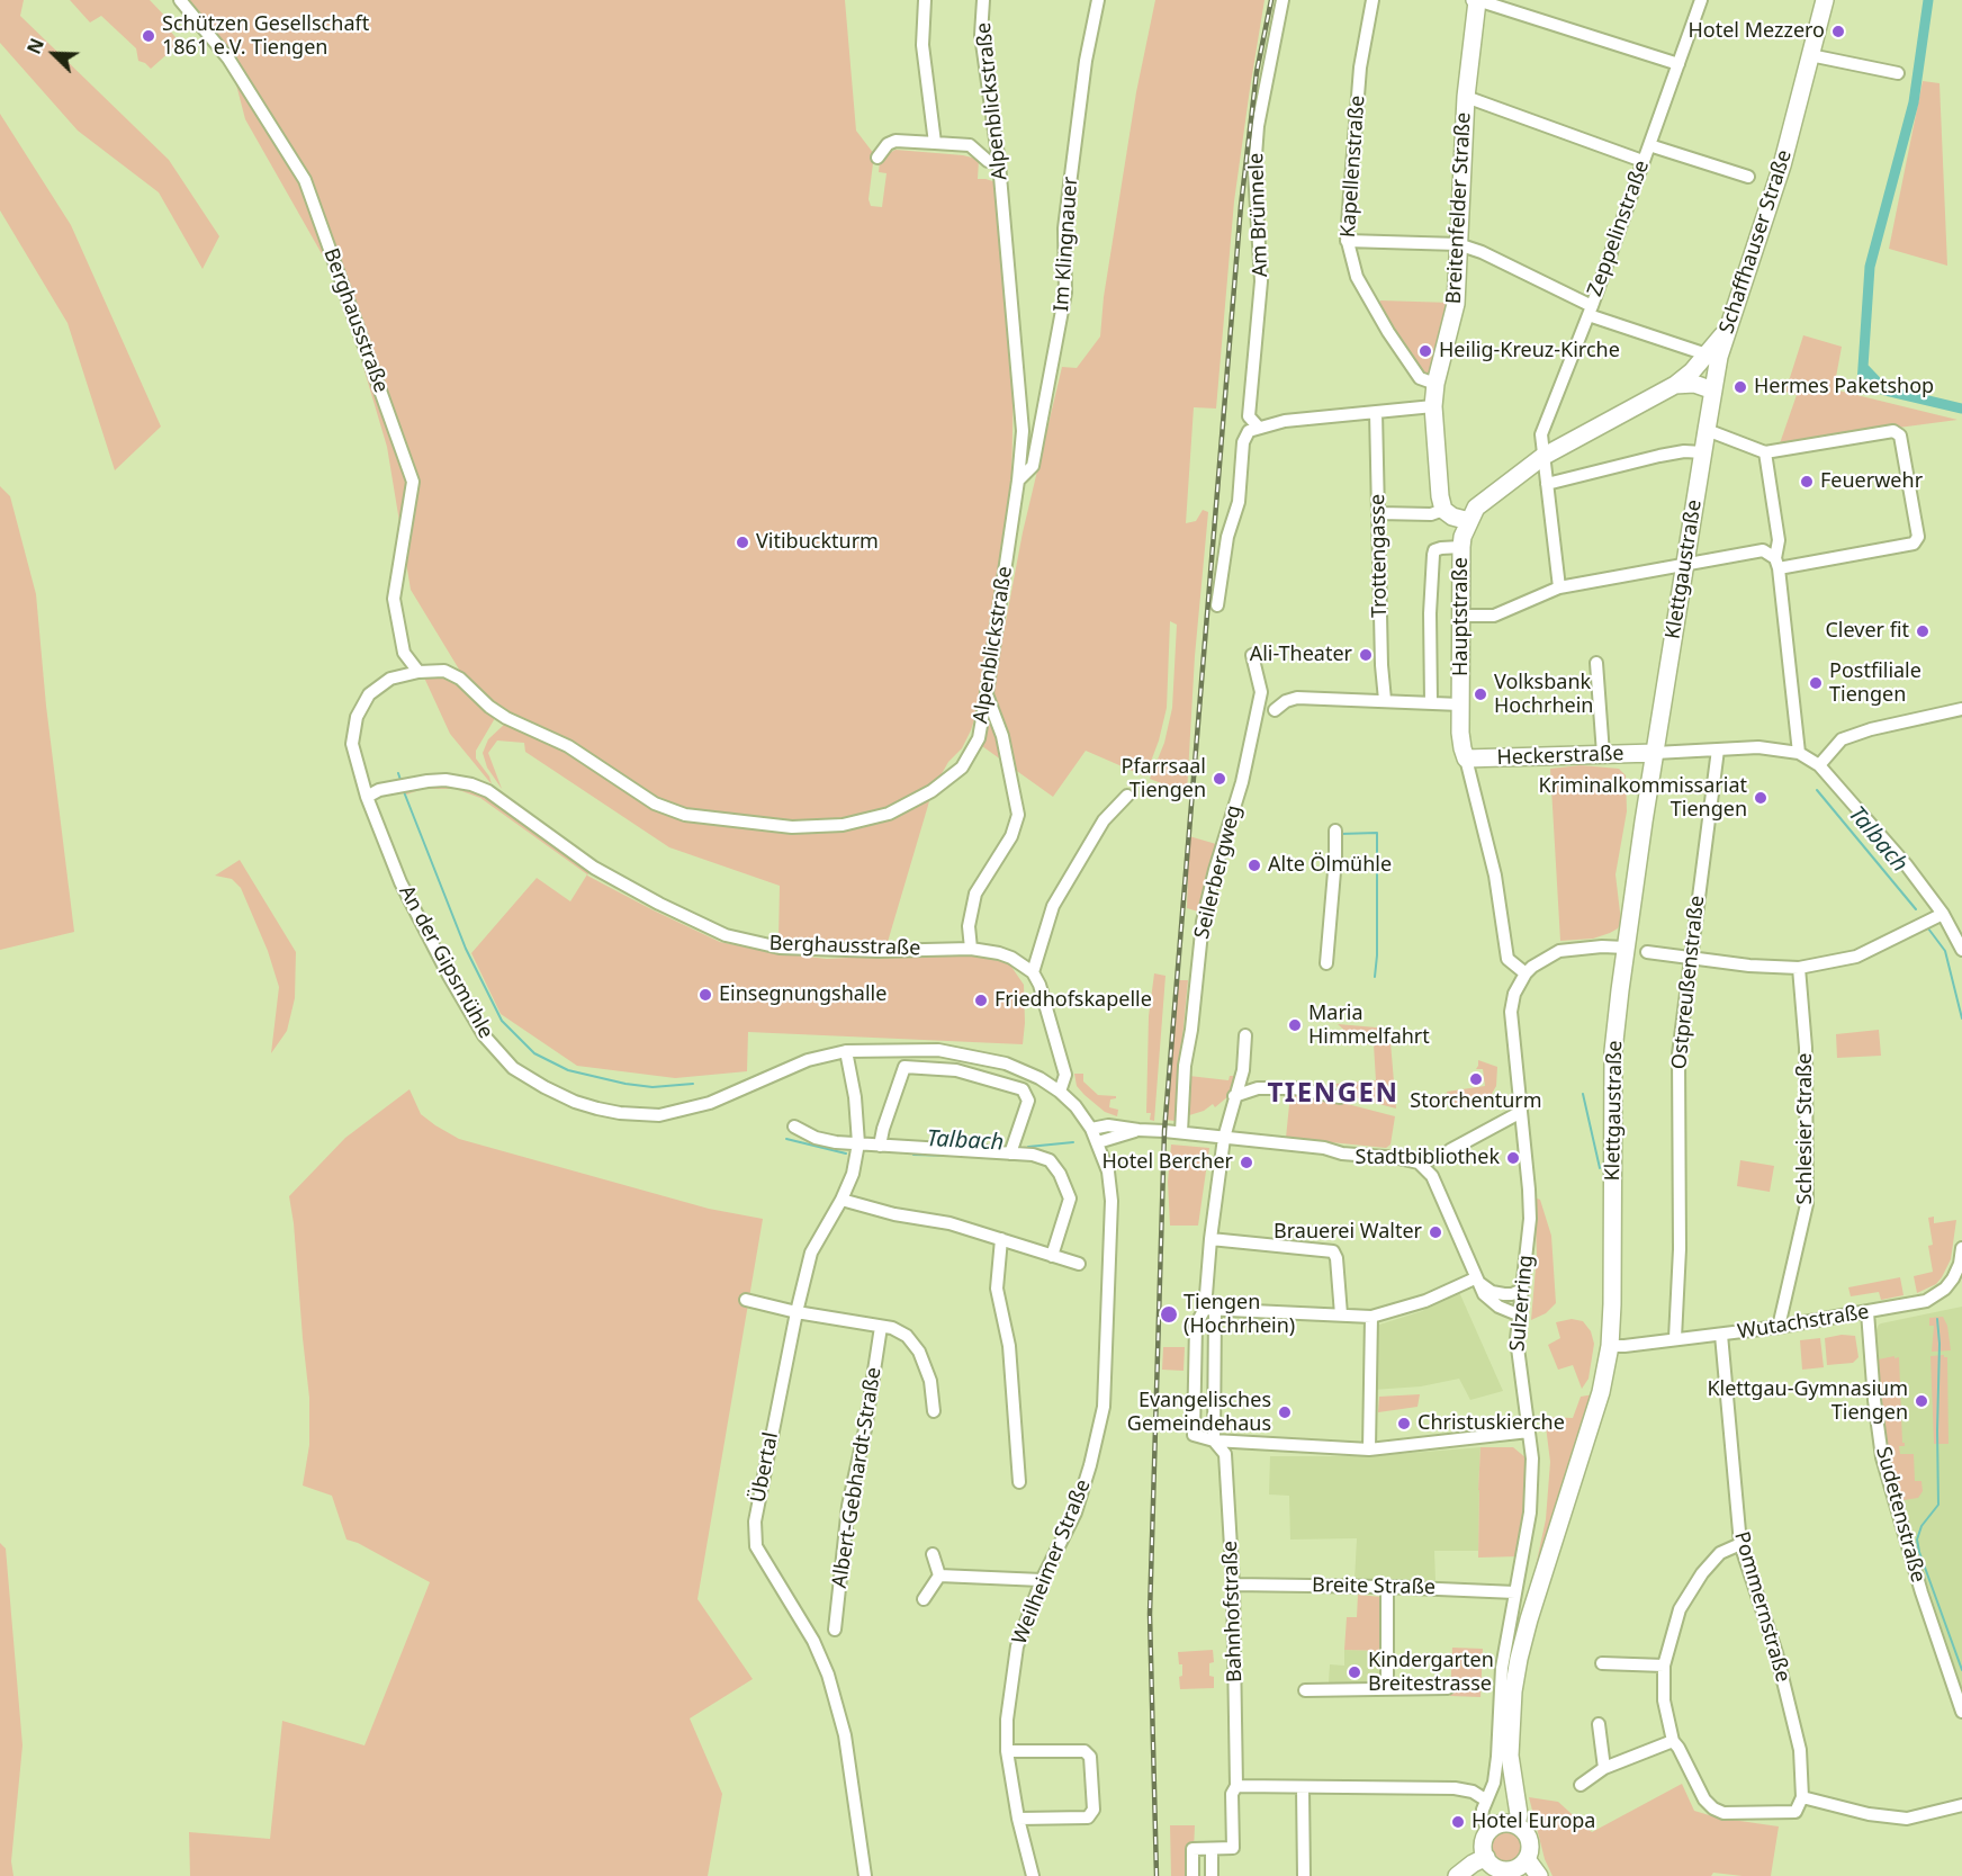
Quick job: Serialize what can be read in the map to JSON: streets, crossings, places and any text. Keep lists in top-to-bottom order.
{
  "streets": {
    "main road": [
      "Breitenfelder Straße",
      "Schaffhauser Straße",
      "Klettgaustraße",
      "Hauptstraße",
      "Heckerstraße"
    ],
    "street": [
      "Alpenblickstraße",
      "Kapellenstraße",
      "Am Brünnele",
      "Zeppelinstraße",
      "Im Klingnauer",
      "Berghausstraße",
      "Trottengasse",
      "Seilerbergweg",
      "An der Gipsmühle",
      "Ostpreußenstraße",
      "Schlesier Straße",
      "Sulzerring",
      "Wutachstraße",
      "Übertal",
      "Albert-Gebhardt-Straße",
      "Sudetenstraße",
      "Weilheimer Straße",
      "Breite Straße",
      "Pommernstraße",
      "Bahnhofstraße"
    ]
  },
  "crossings": [
    ["Alpenblickstraße", "Im Klingnauer"],
    ["Alpenblickstraße", "Berghausstraße"],
    ["Alpenblickstraße", "An der Gipsmühle"],
    ["Kapellenstraße", "Breitenfelder Straße"],
    ["Zeppelinstraße", "Hauptstraße"],
    ["Schaffhauser Straße", "Klettgaustraße"],
    ["Schaffhauser Straße", "Hauptstraße"],
    ["Berghausstraße", "An der Gipsmühle"],
    ["Klettgaustraße", "Heckerstraße"],
    ["Klettgaustraße", "Sulzerring"],
    ["Klettgaustraße", "Wutachstraße"],
    ["Hauptstraße", "Heckerstraße"],
    ["An der Gipsmühle", "Übertal"],
    ["An der Gipsmühle", "Weilheimer Straße"],
    ["Ostpreußenstraße", "Wutachstraße"],
    ["Schlesier Straße", "Wutachstraße"],
    ["Sulzerring", "Breite Straße"],
    ["Wutachstraße", "Sudetenstraße"],
    ["Wutachstraße", "Pommernstraße"],
    ["Breite Straße", "Bahnhofstraße"]
  ],
  "districts": ["TIENGEN"],
  "water": ["Talbach"],
  "places": [
    "Hotel Mezzero",
    "Schützen Gesellschaft 1861 e.V. Tiengen",
    "Heilig-Kreuz-Kirche",
    "Hermes Paketshop",
    "Feuerwehr",
    "Vitibuckturm",
    "Clever fit",
    "Ali-Theater",
    "Postfiliale Tiengen",
    "Volksbank Hochrhein",
    "Pfarrsaal Tiengen",
    "Kriminalkommissariat Tiengen",
    "Alte Ölmühle",
    "Einsegnungshalle",
    "Friedhofskapelle",
    "Maria Himmelfahrt",
    "Storchenturm",
    "Stadtbibliothek",
    "Hotel Bercher",
    "Brauerei Walter",
    "Tiengen (Hochrhein)",
    "Klettgau-Gymnasium Tiengen",
    "Evangelisches Gemeindehaus",
    "Christuskierche",
    "Kindergarten Breitestrasse",
    "Hotel Europa"
  ],
  "north": "top left"
}
